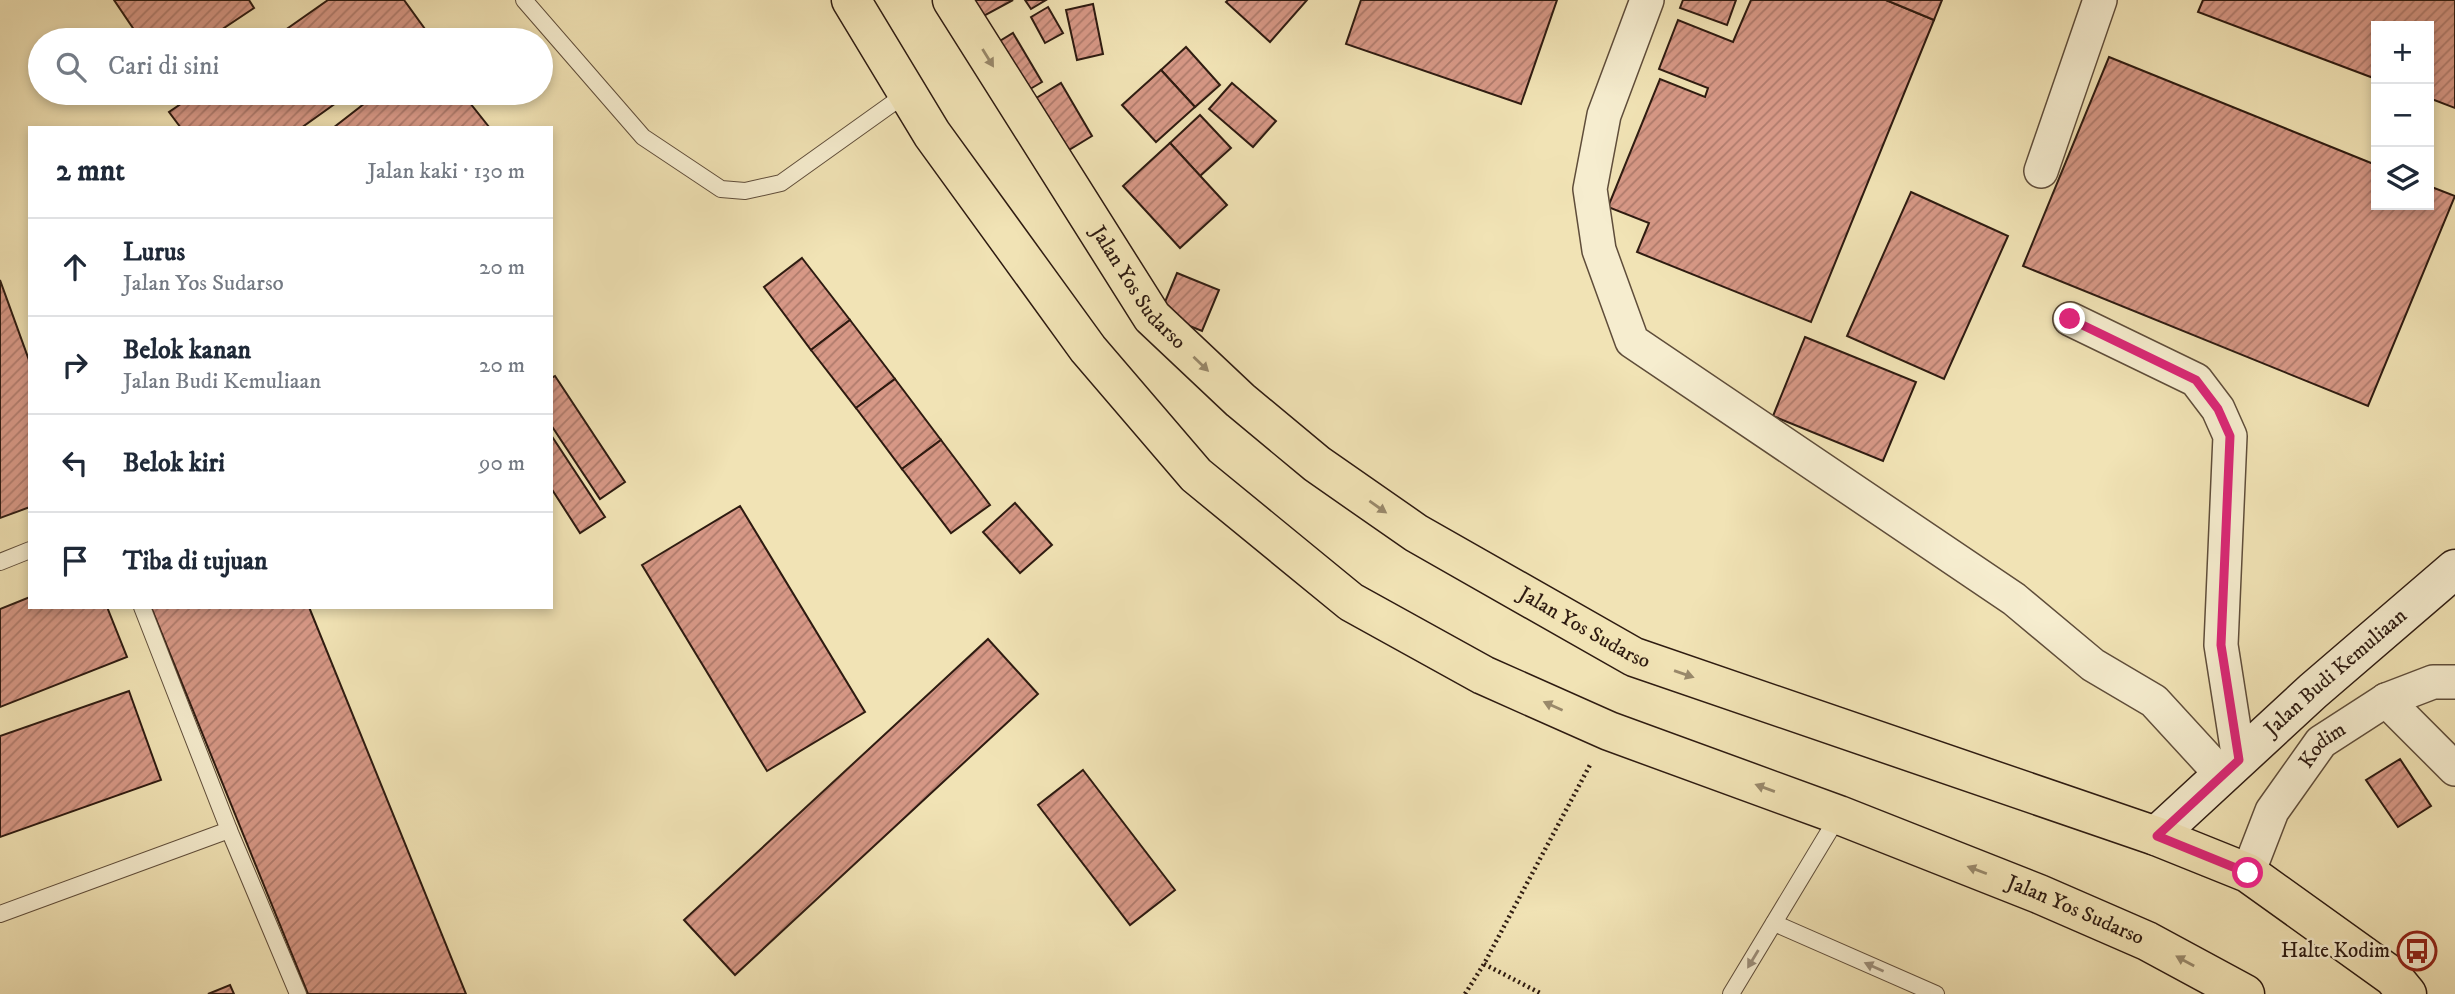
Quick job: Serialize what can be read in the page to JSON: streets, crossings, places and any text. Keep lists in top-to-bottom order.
{
  "streets": {
    "main road": ["Jalan Yos Sudarso", "Jalan Budi Kemuliaan"],
    "street": ["Kodim"]
  },
  "crossings": [
    ["Jalan Yos Sudarso", "Jalan Budi Kemuliaan"],
    ["Jalan Yos Sudarso", "Kodim"]
  ],
  "places": {
    "bus stop": ["Halte Kodim"]
  },
  "page": {
    "map_buttons": ["+", "−"],
    "search": "Cari di sini",
    "heading": ["2 mnt", "Jalan kaki · 130 m"],
    "list": [
      ["Lurus", "Jalan Yos Sudarso", "20 m"],
      ["Belok kanan", "Jalan Budi Kemuliaan", "20 m"],
      ["Belok kiri", "90 m"],
      "Tiba di tujuan"
    ]
  }
}
